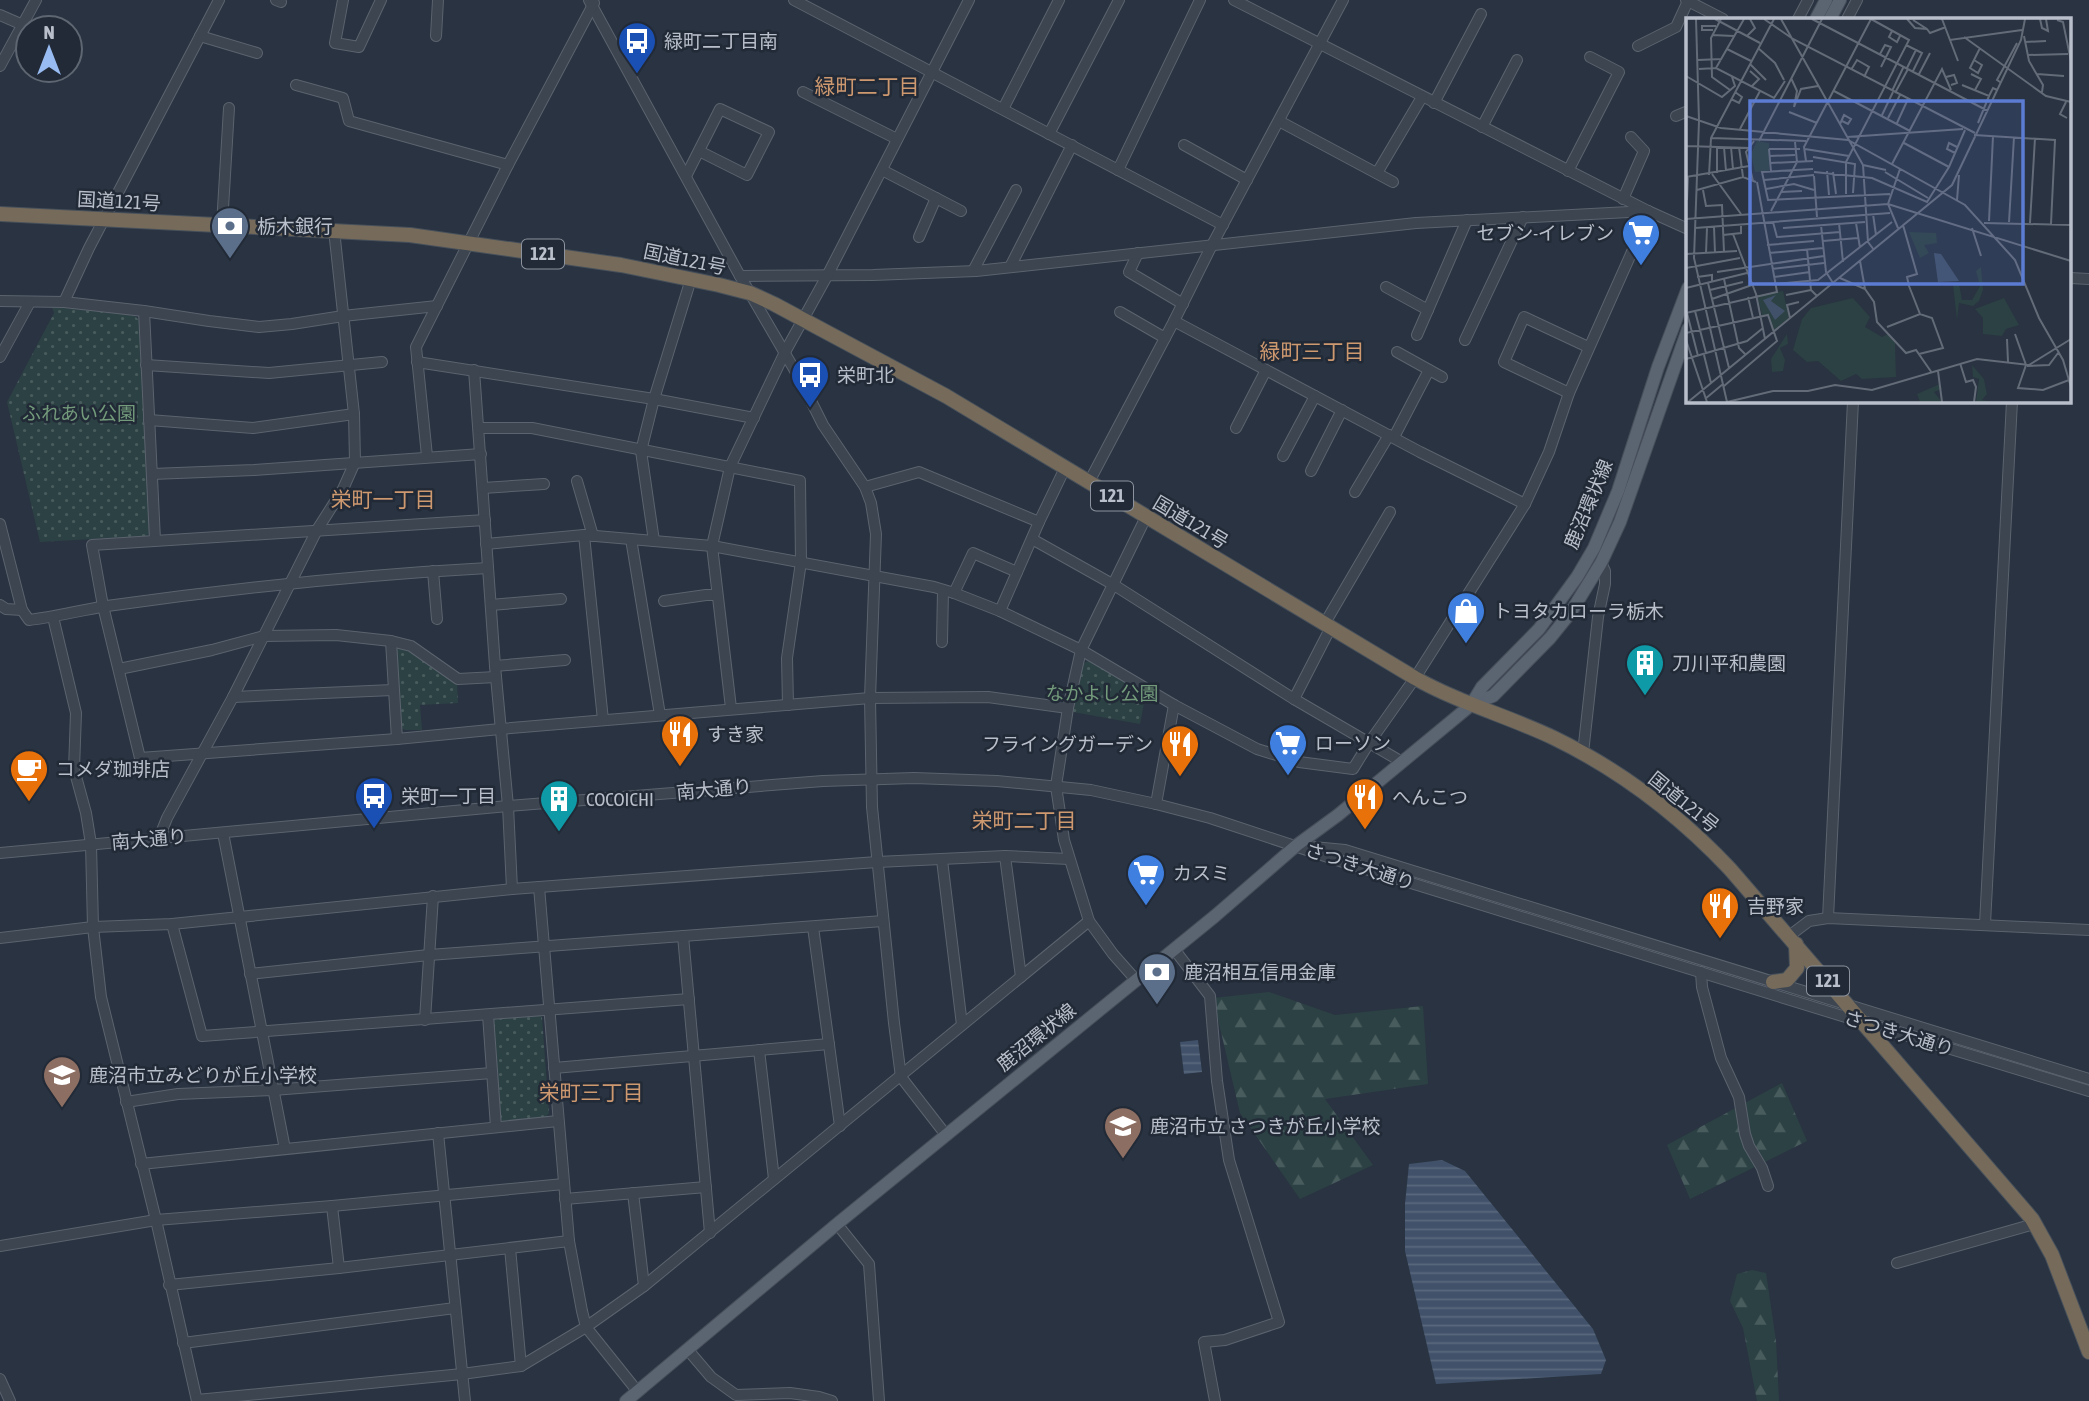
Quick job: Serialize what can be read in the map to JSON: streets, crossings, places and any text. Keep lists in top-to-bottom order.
{
  "streets": {
    "highway": ["国道121号", "121"],
    "main road": ["鹿沼環状線"],
    "street": ["南大通り", "さつき大通り"]
  },
  "crossings": [
    ["国道121号", "鹿沼環状線"],
    ["国道121号", "さつき大通り"],
    ["鹿沼環状線", "南大通り"],
    ["鹿沼環状線", "さつき大通り"],
    ["南大通り", "さつき大通り"]
  ],
  "districts": [
    "緑町二丁目",
    "緑町三丁目",
    "栄町一丁目",
    "栄町二丁目",
    "栄町三丁目"
  ],
  "parks": ["ふれあい公園", "なかよし公園"],
  "places": {
    "bus stop": ["緑町二丁目南", "栄町北", "栄町一丁目"],
    "bank": ["栃木銀行", "鹿沼相互信用金庫"],
    "supermarket": ["セブン-イレブン", "ローソン", "カスミ"],
    "shop": ["トヨタカローラ栃木"],
    "building": ["刀川平和農園", "COCOICHI"],
    "restaurant": [
      "すき家",
      "フライングガーデン",
      "へんこつ",
      "吉野家"
    ],
    "cafe": ["コメダ珈琲店"],
    "school or university": ["鹿沼市立みどりが丘小学校", "鹿沼市立 さつきが丘小学校"]
  },
  "north": "top"
}
